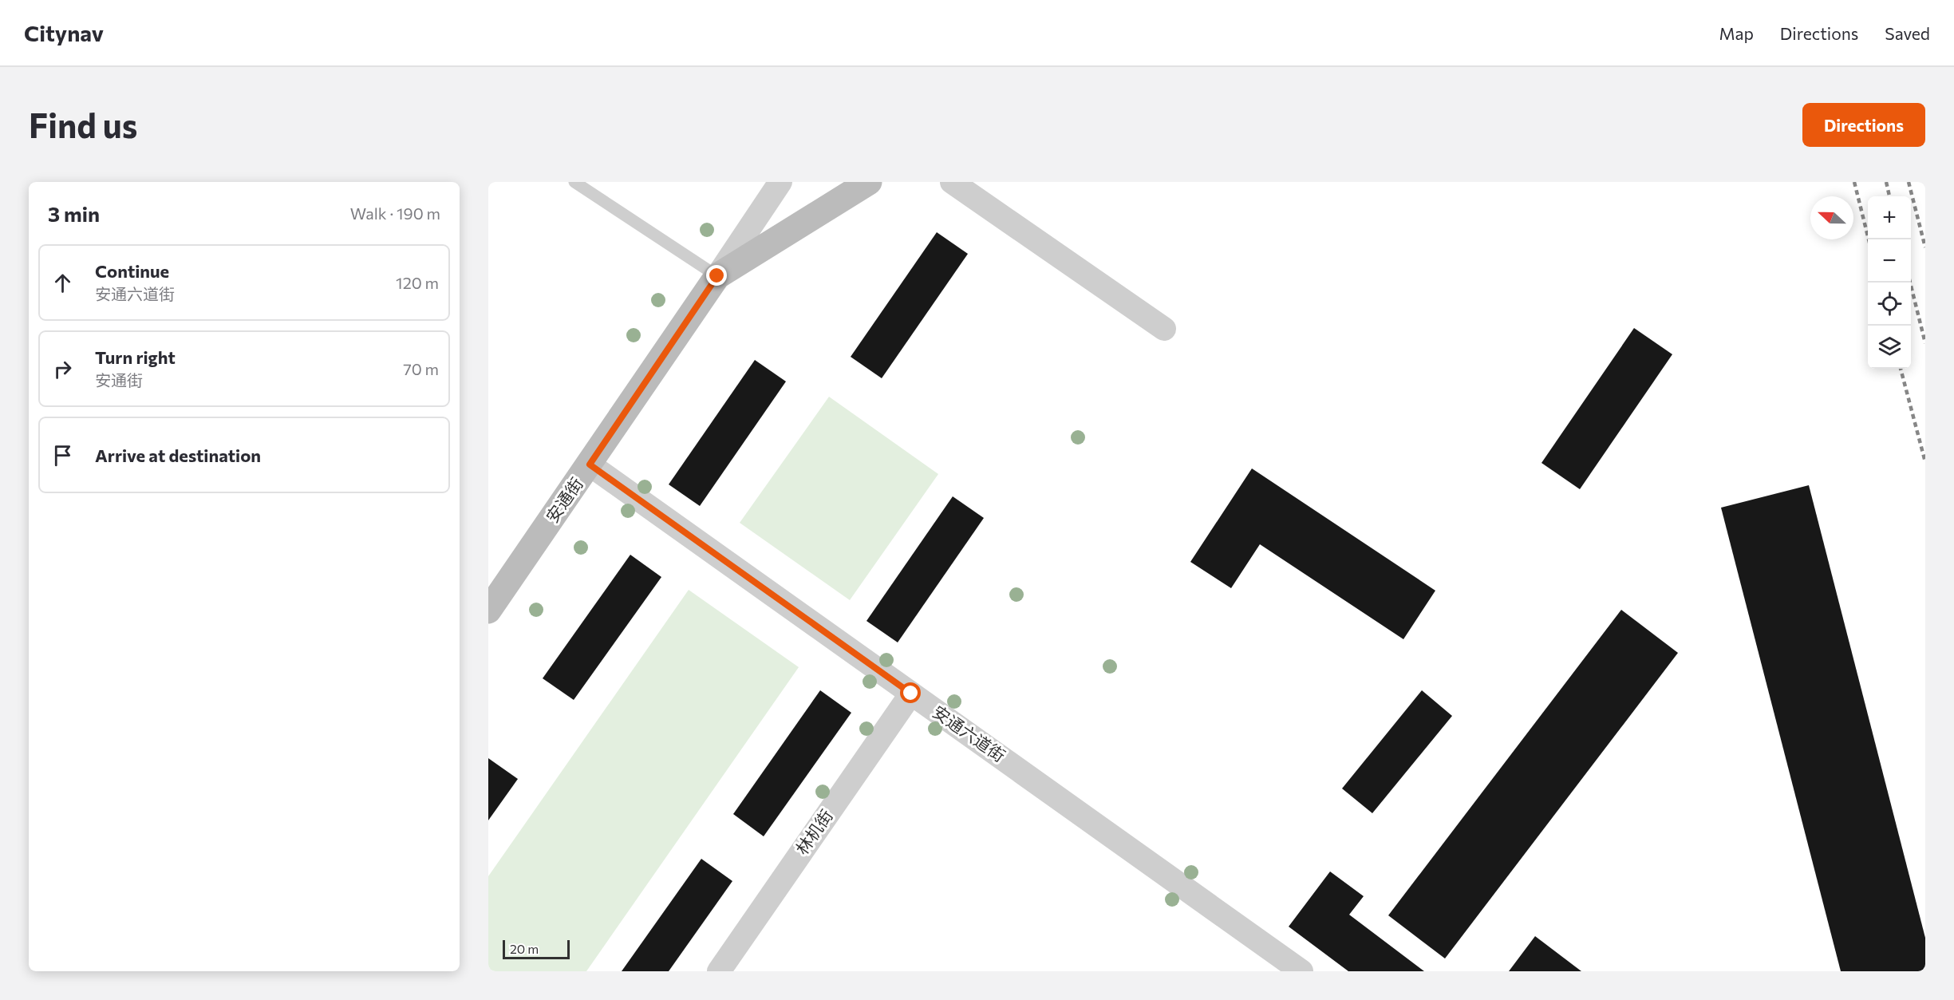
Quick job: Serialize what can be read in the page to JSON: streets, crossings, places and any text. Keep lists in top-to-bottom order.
{
  "streets": {
    "main road": ["安通街"],
    "street": ["安通六道街", "林机街"]
  },
  "crossings": [
    ["安通街", "安通六道街"],
    ["安通六道街", "林机街"]
  ],
  "scale_bar": "20 m",
  "north": "left",
  "page": {
    "header": "Citynav",
    "nav": ["Map", "Directions", "Saved"],
    "buttons": "Directions",
    "title": "Find us",
    "heading": ["3 min", "Walk · 190 m"],
    "map_buttons": ["+", "−"],
    "list": [
      ["Continue", "安通六道街", "120 m"],
      ["Turn right", "安通街", "70 m"],
      "Arrive at destination"
    ],
    "scale": "20 m"
  }
}
